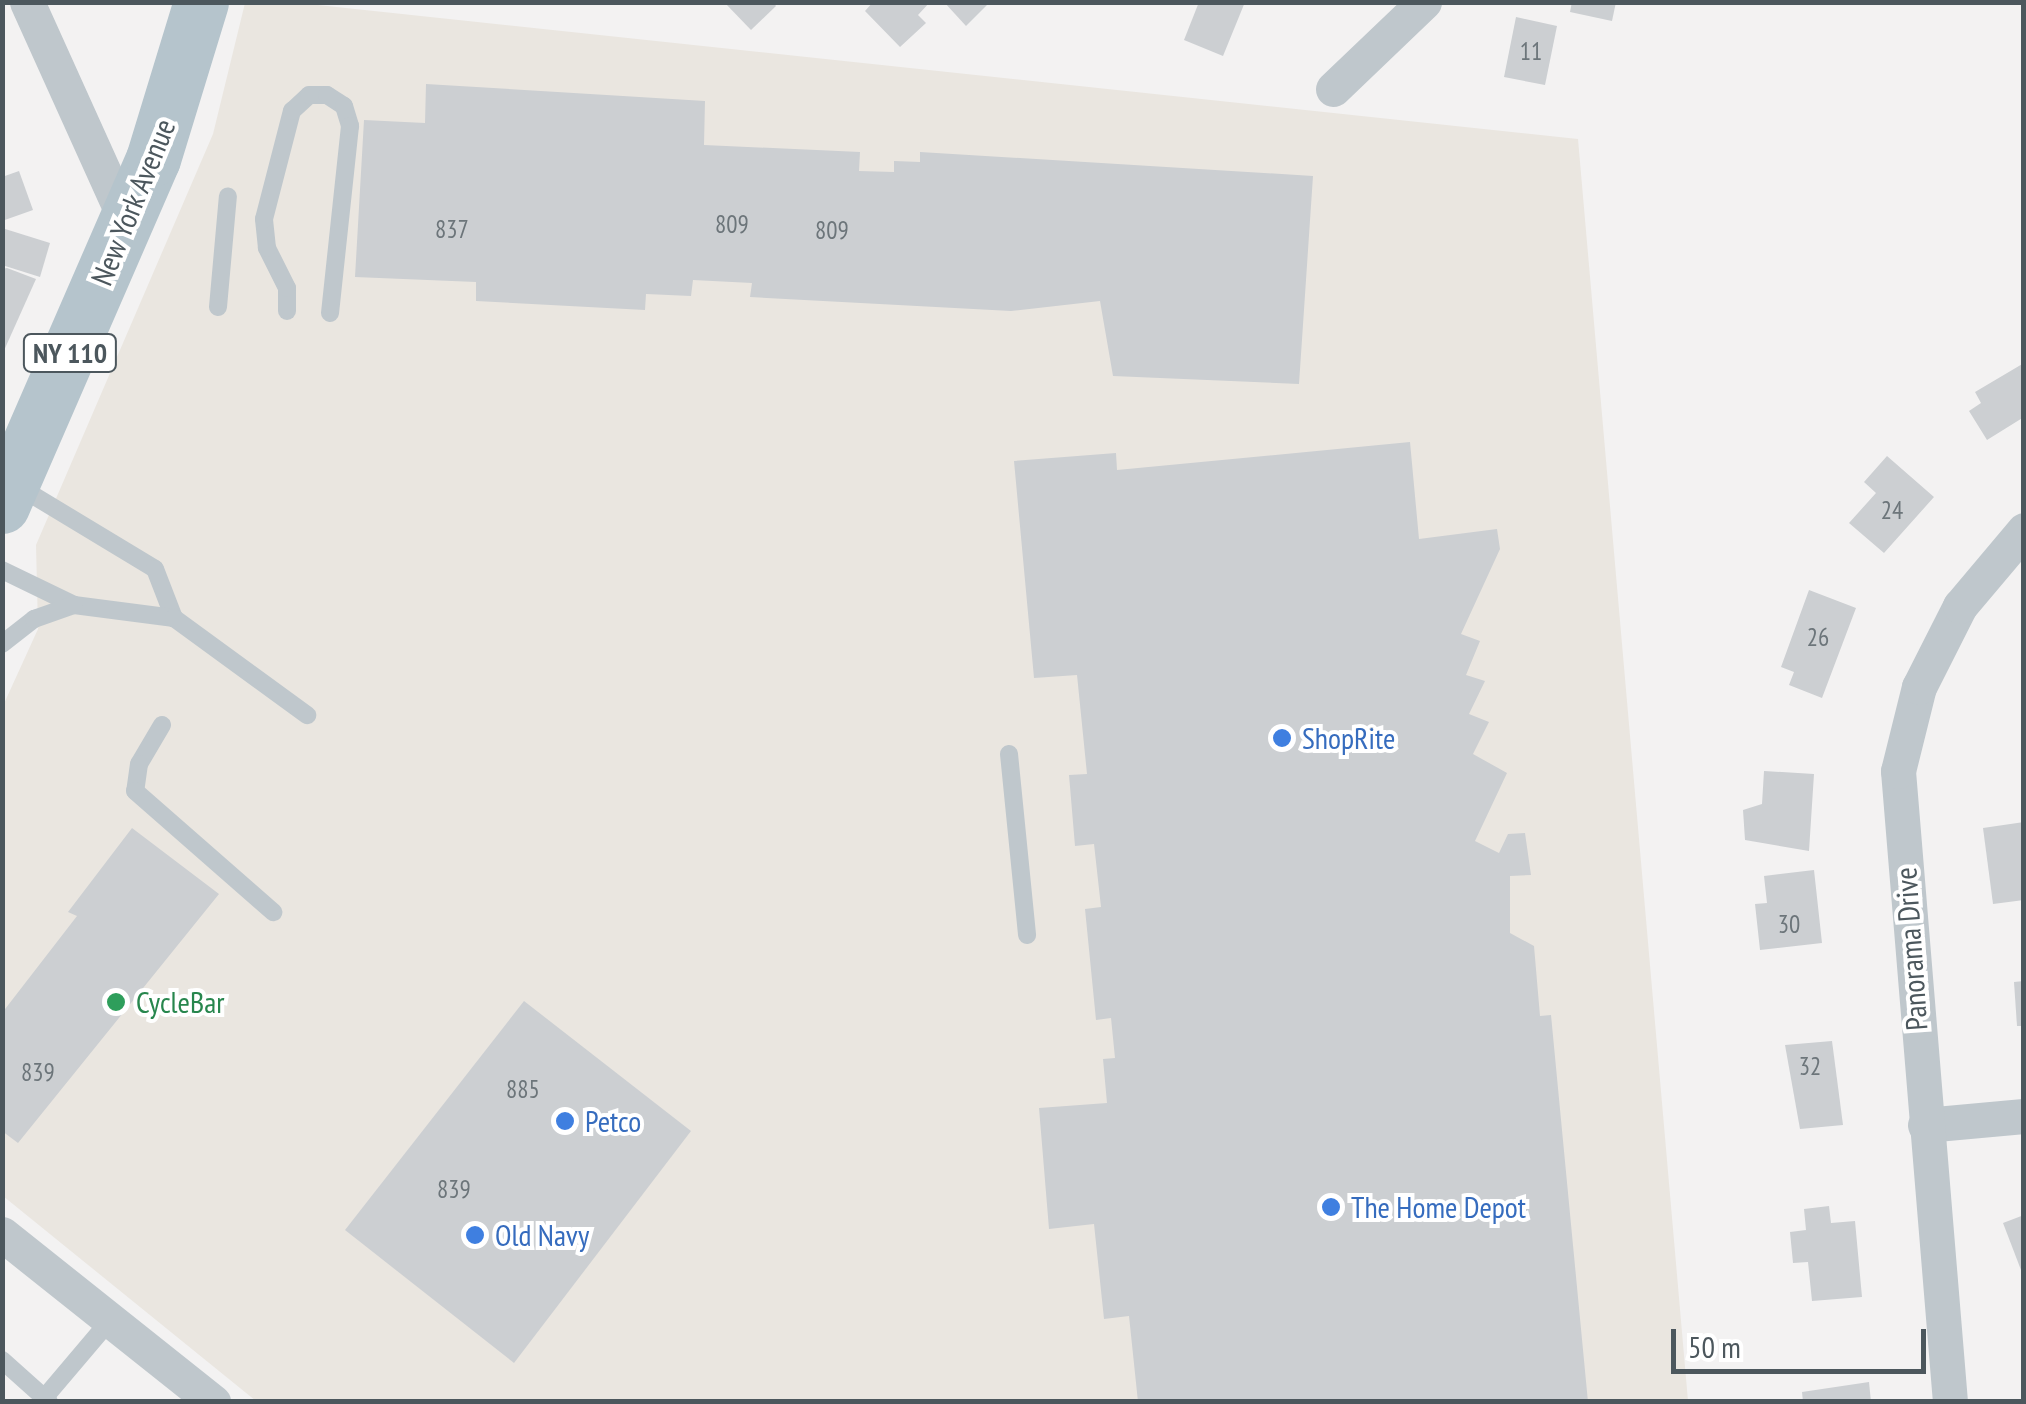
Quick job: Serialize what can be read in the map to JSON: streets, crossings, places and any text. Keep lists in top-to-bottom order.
{
  "streets": {
    "main road": ["New York Avenue", "NY 110"],
    "street": ["Panorama Drive"]
  },
  "places": [
    "ShopRite",
    "CycleBar",
    "Petco",
    "The Home Depot",
    "Old Navy"
  ],
  "house_numbers": [
    "11",
    "809",
    "837",
    "809",
    "24",
    "26",
    "30",
    "32",
    "839",
    "885",
    "839"
  ],
  "scale_bar": "50 m"
}
